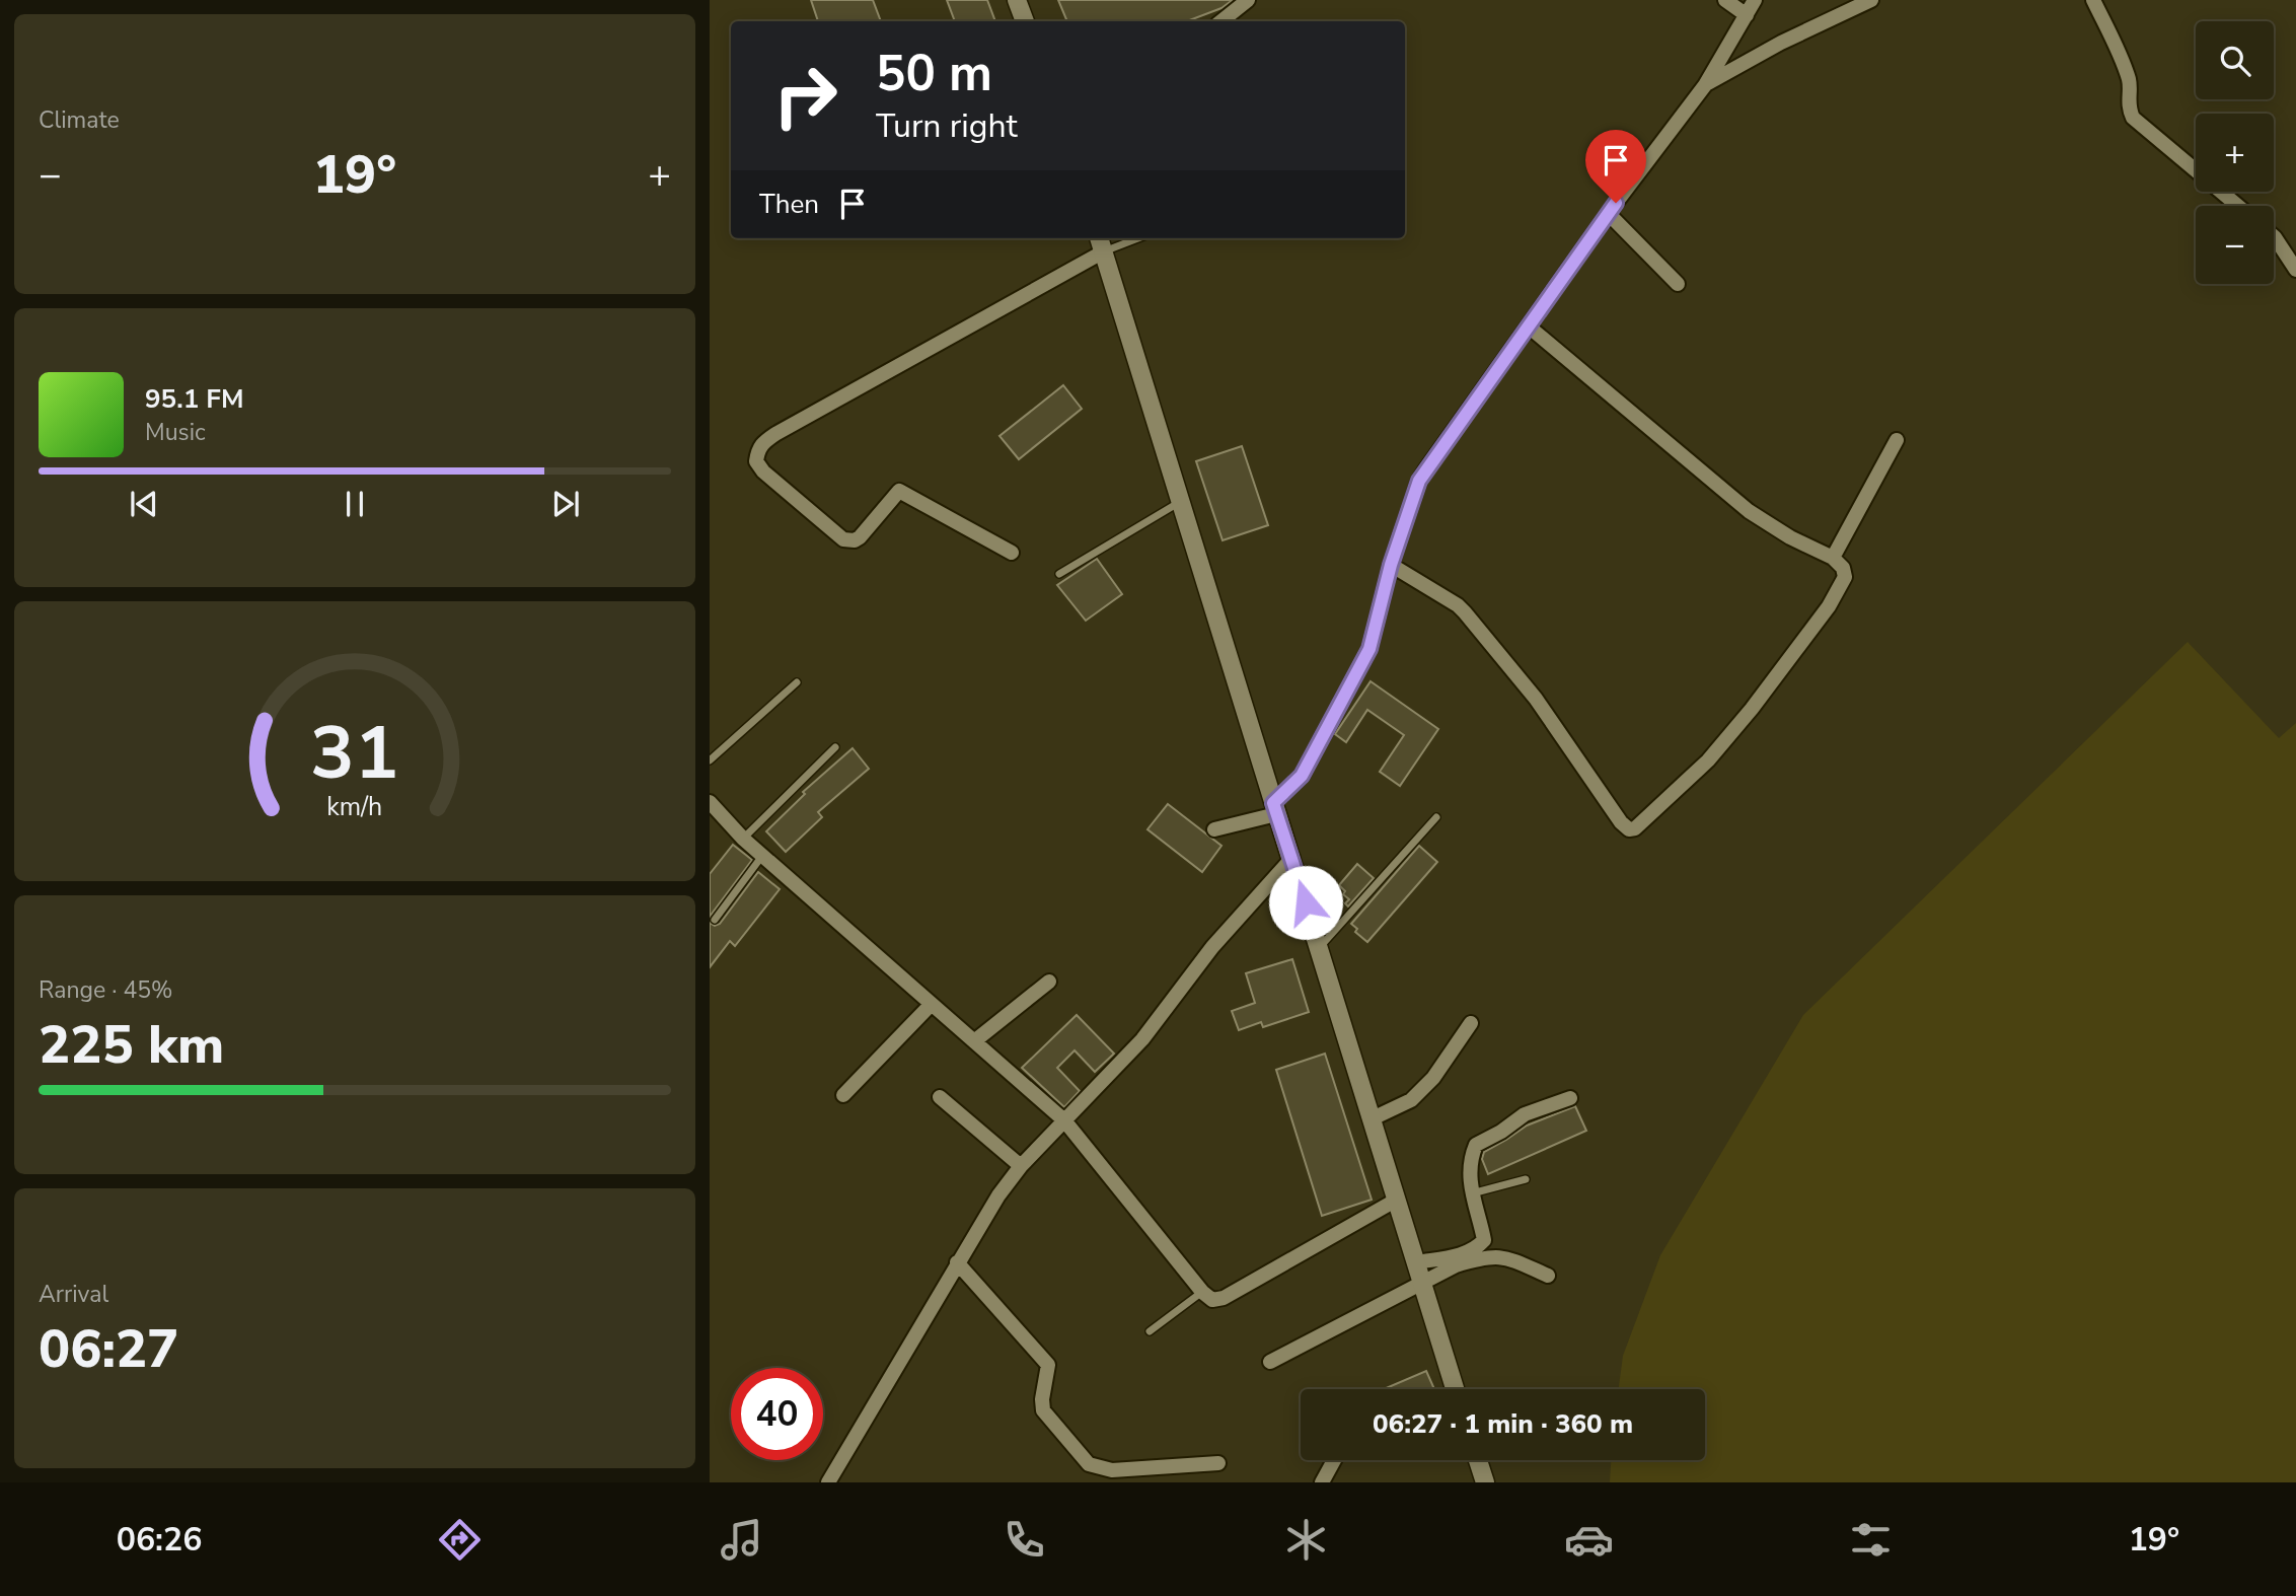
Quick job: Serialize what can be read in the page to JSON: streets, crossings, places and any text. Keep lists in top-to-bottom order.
{
  "page": {
    "tile": [
      "Climate",
      ["Range · 45%", "225 km"],
      ["Arrival", "06:27"]
    ],
    "map_buttons": ["+", "−"],
    "turn": ["50 m", "Turn right"],
    "heat": ["−", "19°", "+"],
    "then": "Then",
    "song": ["95.1 FM", "Music"],
    "limit": "40",
    "trip": "06:27 · 1 min · 360 m",
    "tabs": ["06:26", "19°"],
    "gauge": ["31", "km/h"]
  }
}
